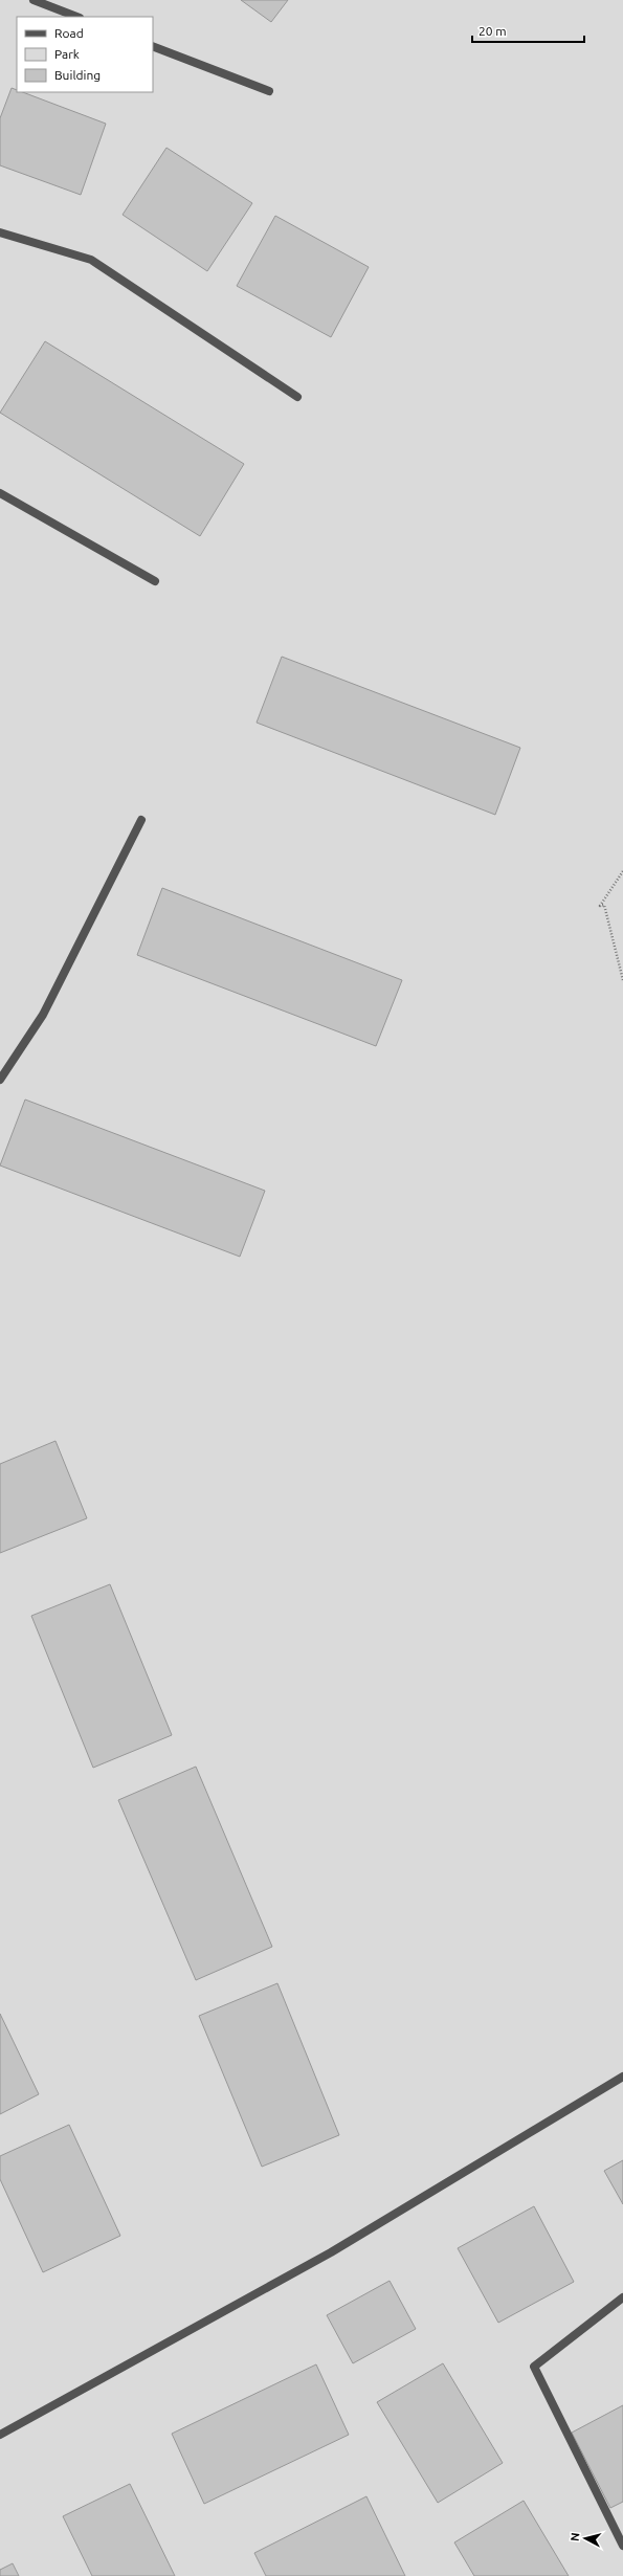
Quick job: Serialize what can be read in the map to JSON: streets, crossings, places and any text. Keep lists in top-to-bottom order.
{
  "legend": ["Road", "Park", "Building"],
  "scale_bar": "20 m",
  "north": "left"
}
